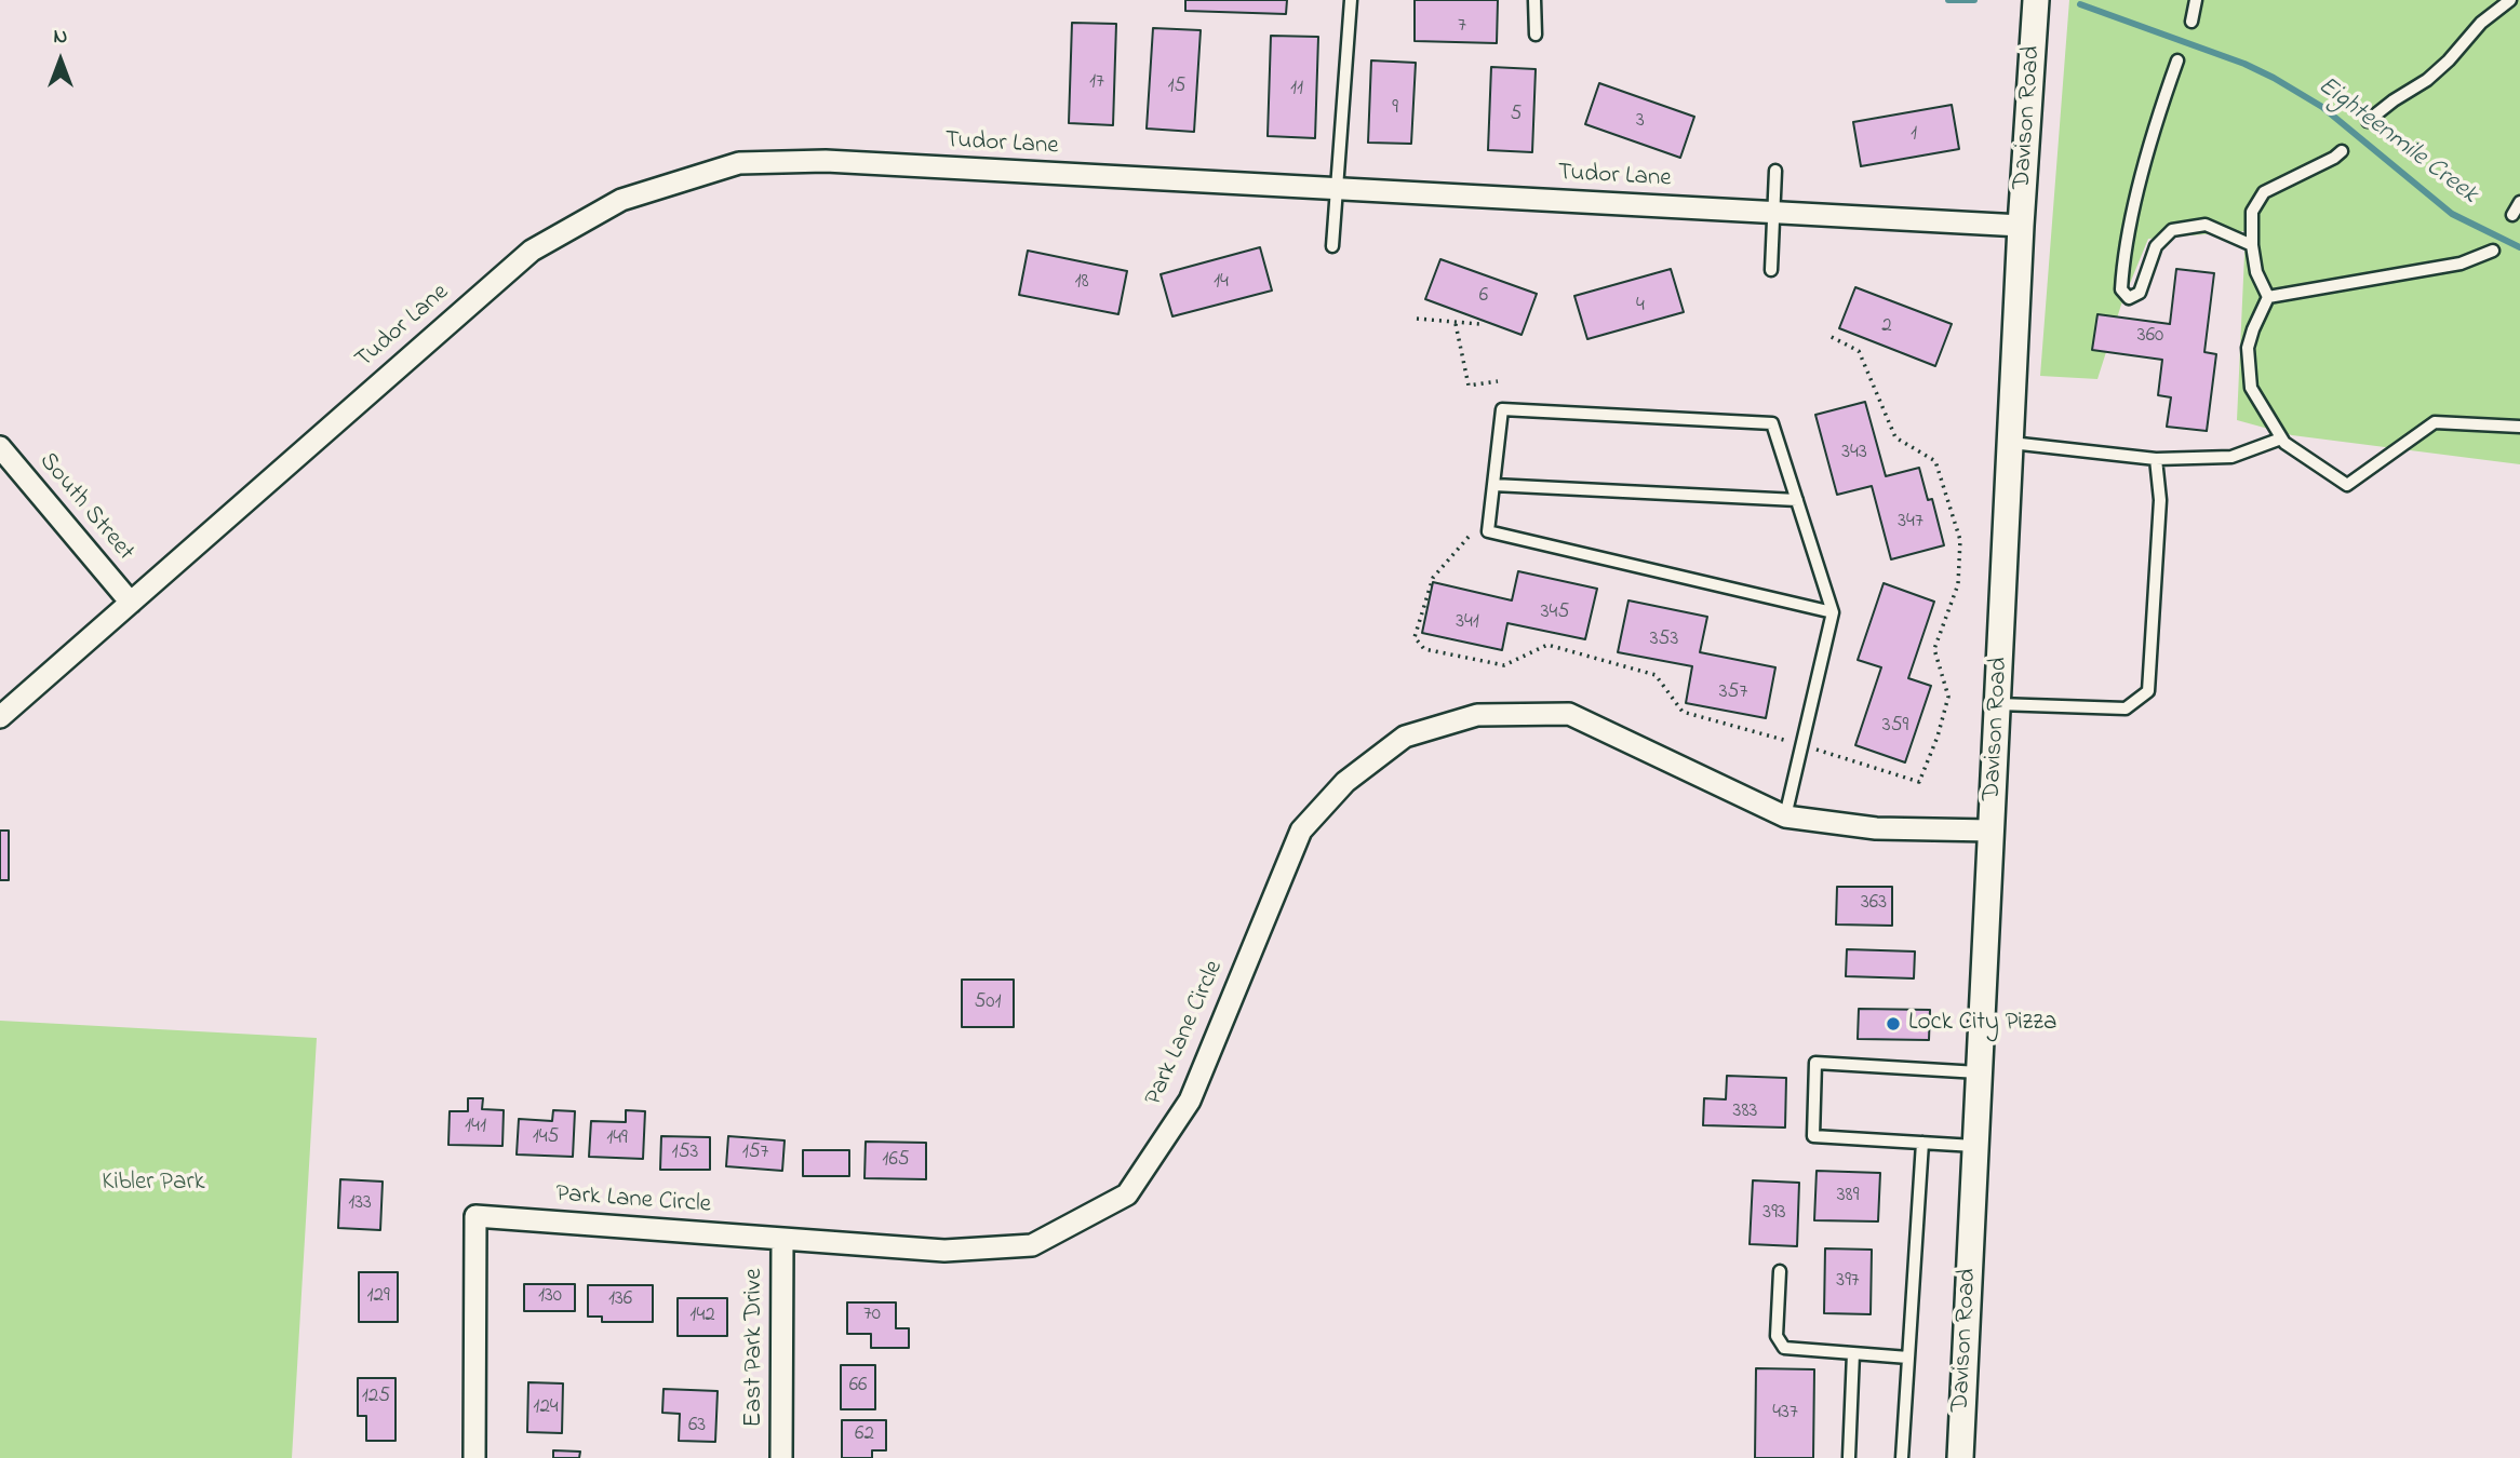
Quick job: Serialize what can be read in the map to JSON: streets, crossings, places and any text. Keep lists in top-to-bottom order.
{
  "streets": {
    "street": [
      "Davison Road",
      "Tudor Lane",
      "South Street",
      "Park Lane Circle",
      "East Park Drive"
    ]
  },
  "crossings": [
    ["Davison Road", "Tudor Lane"],
    ["Davison Road", "Park Lane Circle"],
    ["Tudor Lane", "South Street"],
    ["Park Lane Circle", "East Park Drive"]
  ],
  "water": ["Eighteenmile Creek"],
  "parks": ["Kibler Park"],
  "places": ["Lock City Pizza"],
  "house_numbers": [
    "7",
    "17",
    "15",
    "11",
    "9",
    "5",
    "3",
    "1",
    "18",
    "14",
    "6",
    "4",
    "2",
    "360",
    "343",
    "347",
    "345",
    "341",
    "353",
    "357",
    "359",
    "363",
    "501",
    "383",
    "141",
    "145",
    "149",
    "153",
    "157",
    "165",
    "389",
    "133",
    "393",
    "397",
    "129",
    "130",
    "136",
    "70",
    "142",
    "66",
    "125",
    "124",
    "437",
    "63",
    "62"
  ],
  "north": "top"
}
